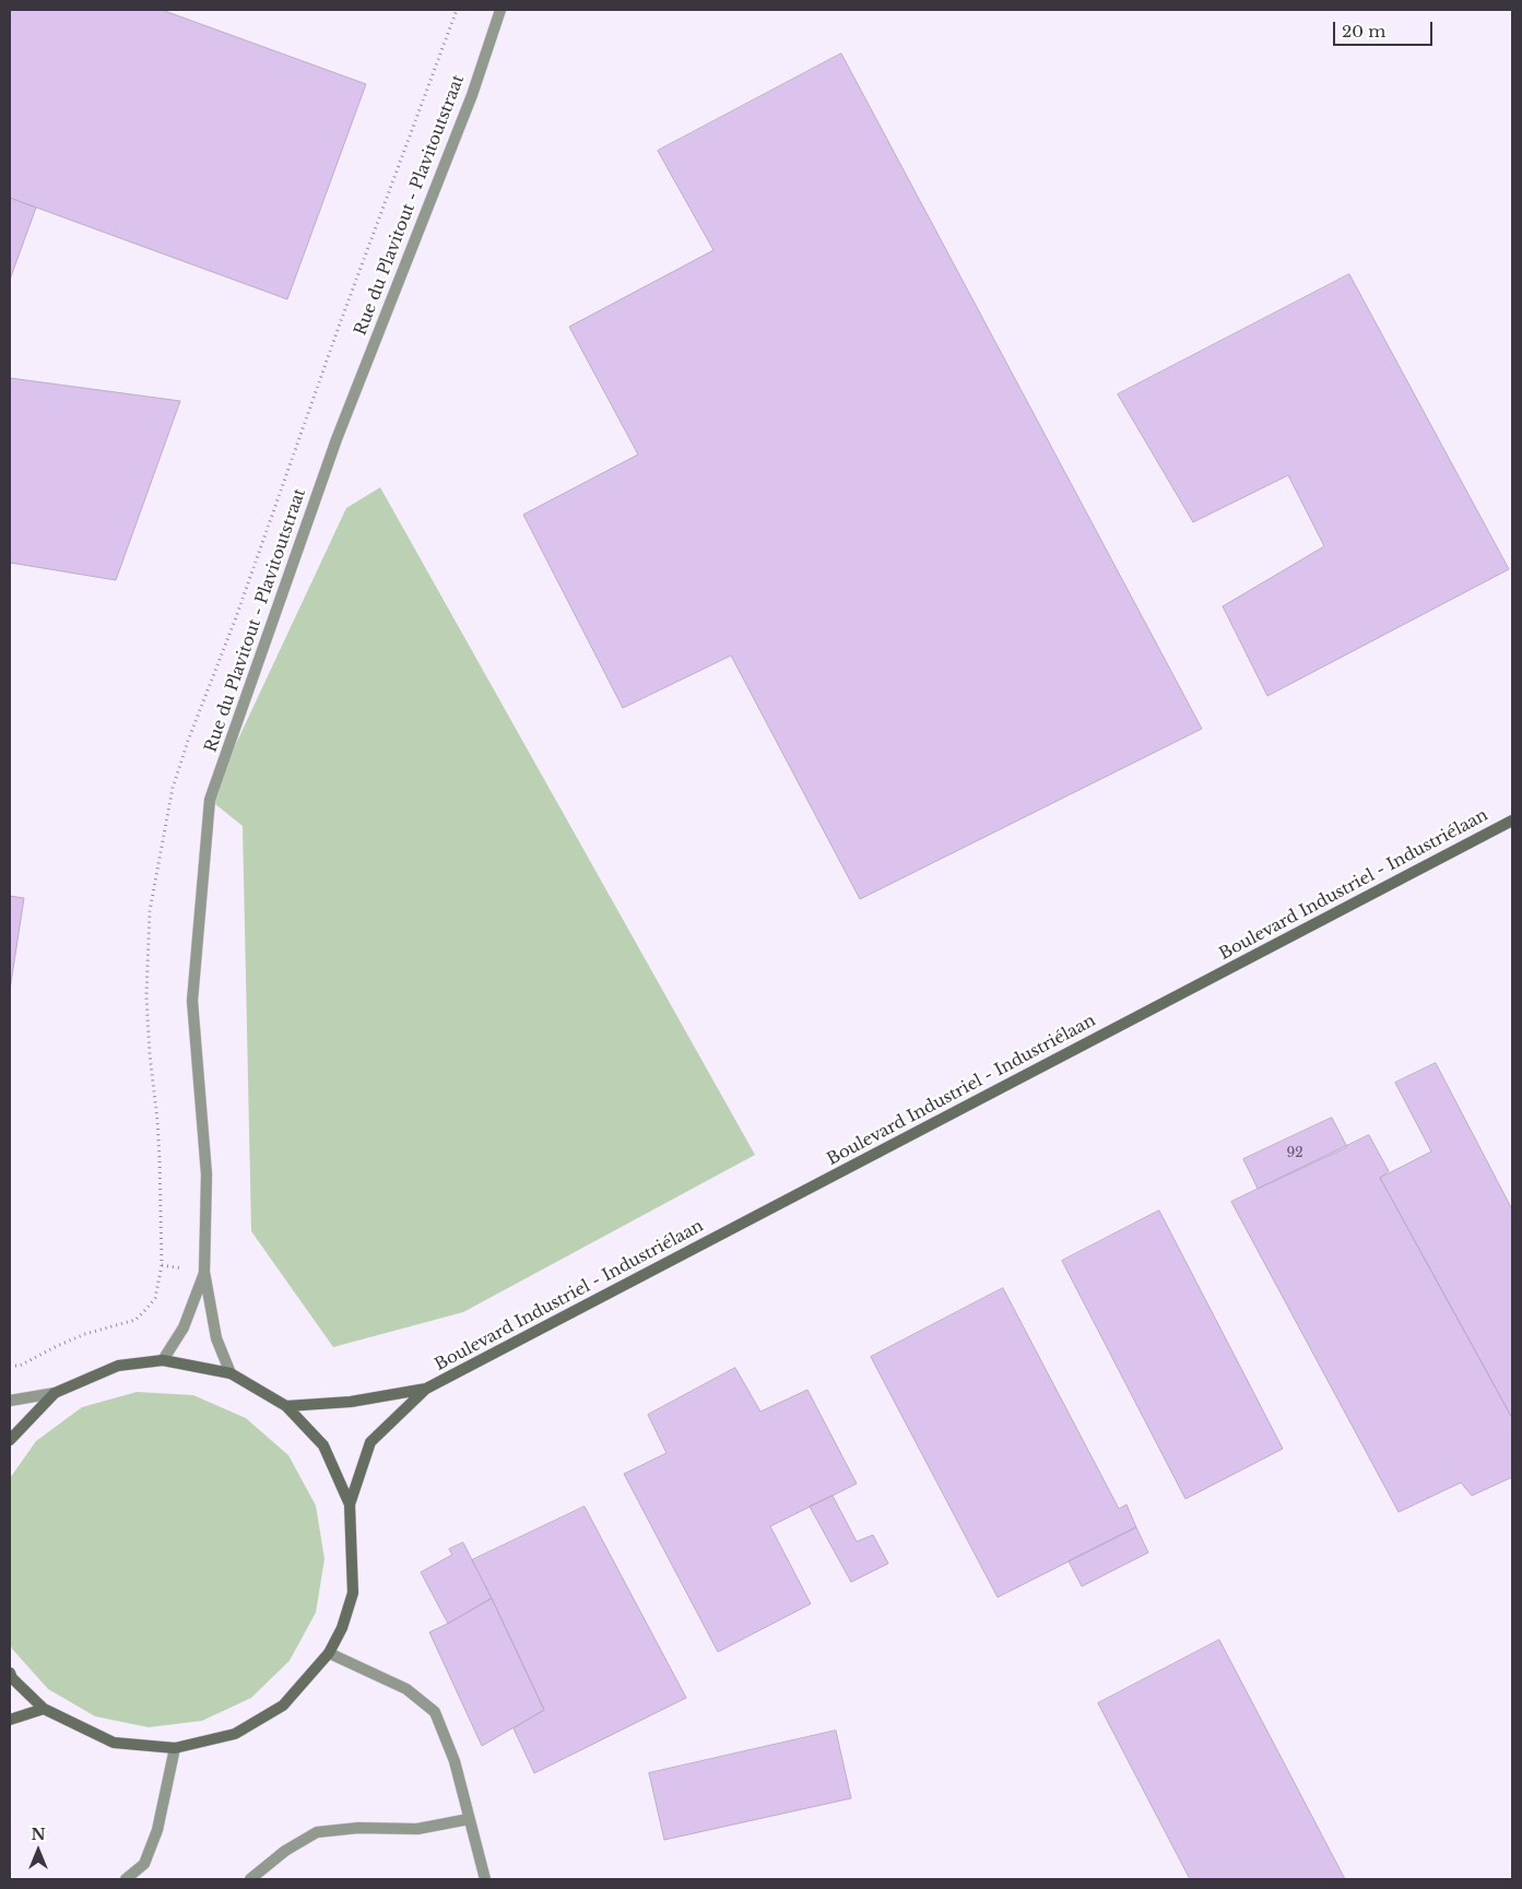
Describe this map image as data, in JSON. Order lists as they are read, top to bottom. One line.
{"streets":{"main road":["Boulevard Industriel - Industriélaan"],"street":["Rue du Plavitout - Plavitoutstraat"]},"crossings":[["Rue du Plavitout - Plavitoutstraat","Boulevard Industriel - Industriélaan"]],"house_numbers":["92"],"scale_bar":"20 m","north":"top"}
